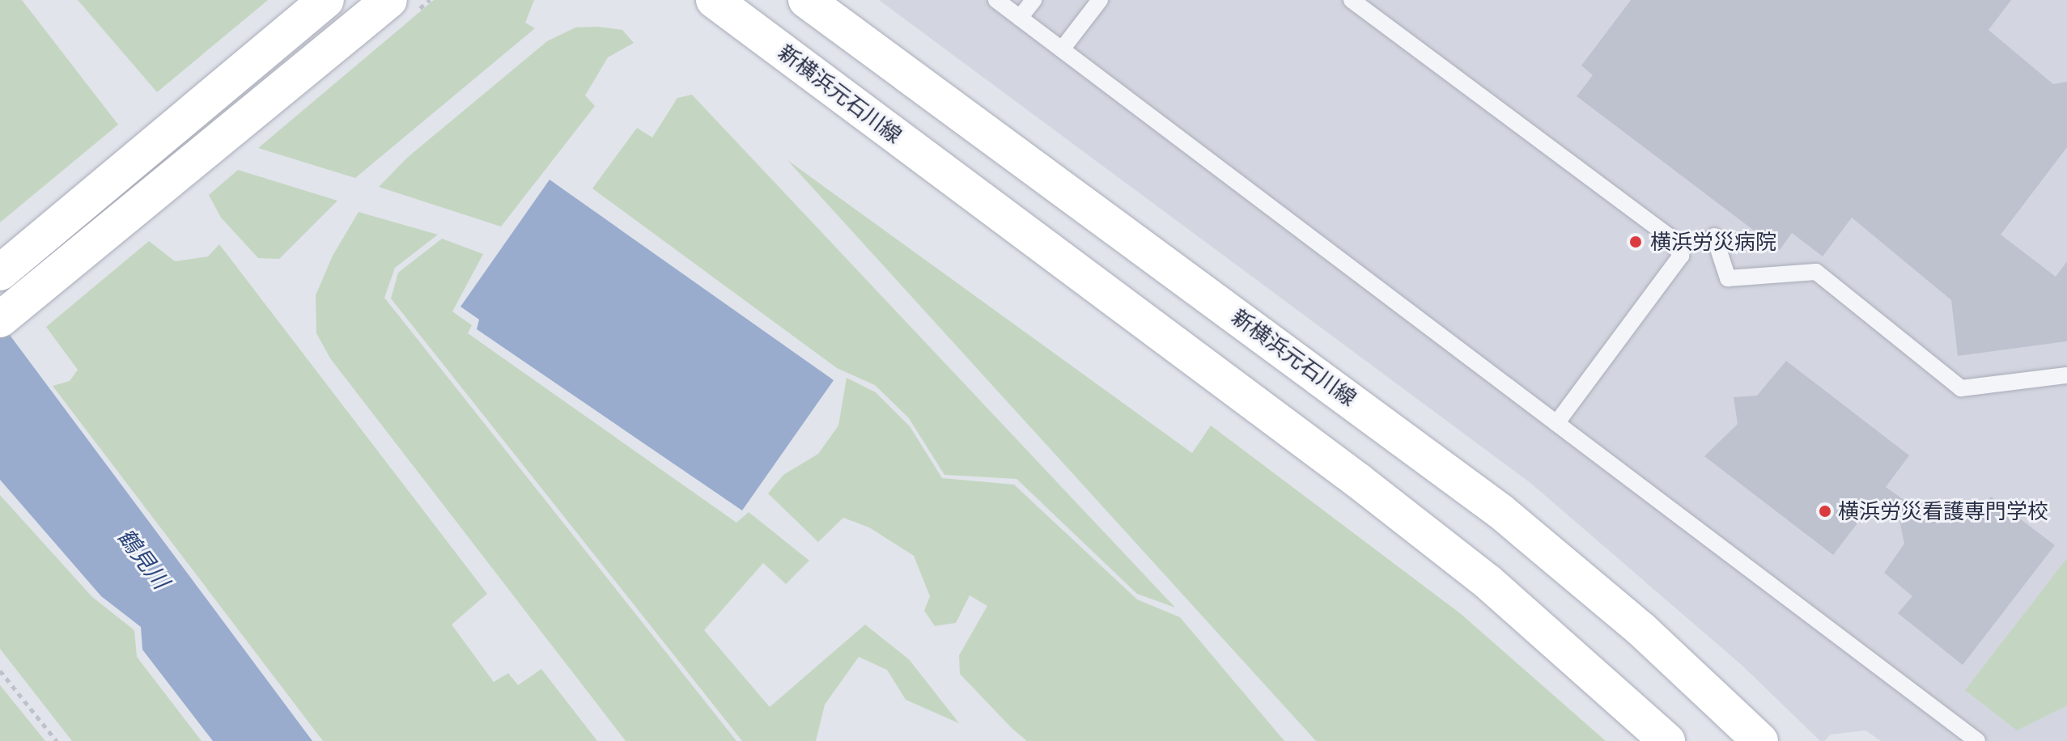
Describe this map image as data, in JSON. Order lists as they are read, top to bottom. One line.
{"streets":{"street":["新横浜元石川線"]},"water":["鶴見川"],"places":["横浜労災病院","横浜労災看護専門学校"]}
